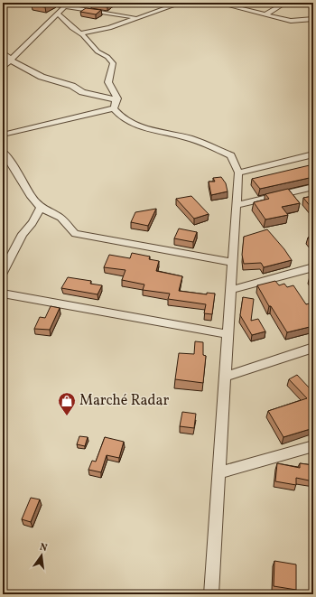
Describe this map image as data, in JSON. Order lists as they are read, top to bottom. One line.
{"places":{"shop":["Marché Radar"]},"north":"top"}
